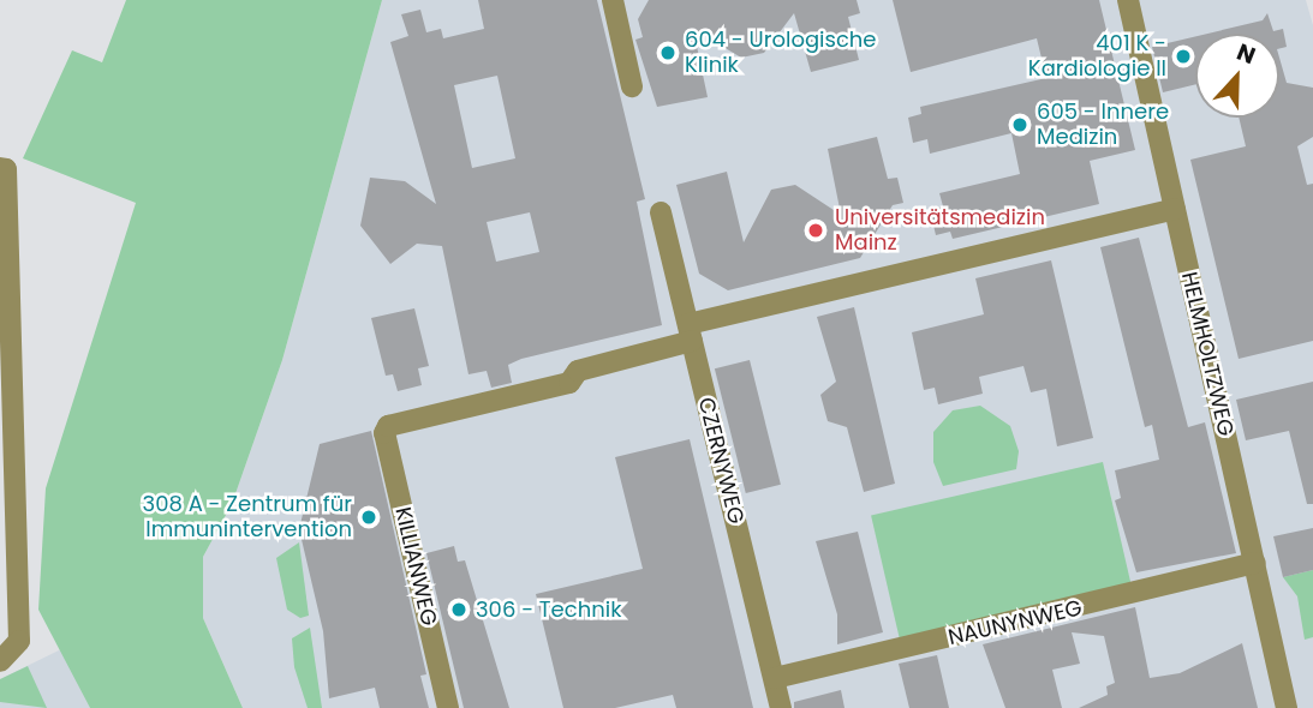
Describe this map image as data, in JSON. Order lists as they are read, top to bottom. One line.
{"streets":{"street":["HELMHOLTZWEG","CZERNYWEG","KILLIANWEG","NAUNYNWEG"]},"crossings":[["HELMHOLTZWEG","NAUNYNWEG"],["CZERNYWEG","KILLIANWEG"],["CZERNYWEG","NAUNYNWEG"]],"places":["604 - Urologische Klinik","401 K - Kardiologie II","605 - Innere Medizin","Universitätsmedizin Mainz","308 A - Zentrum für Immunintervention","306 - Technik"],"north":"top"}
